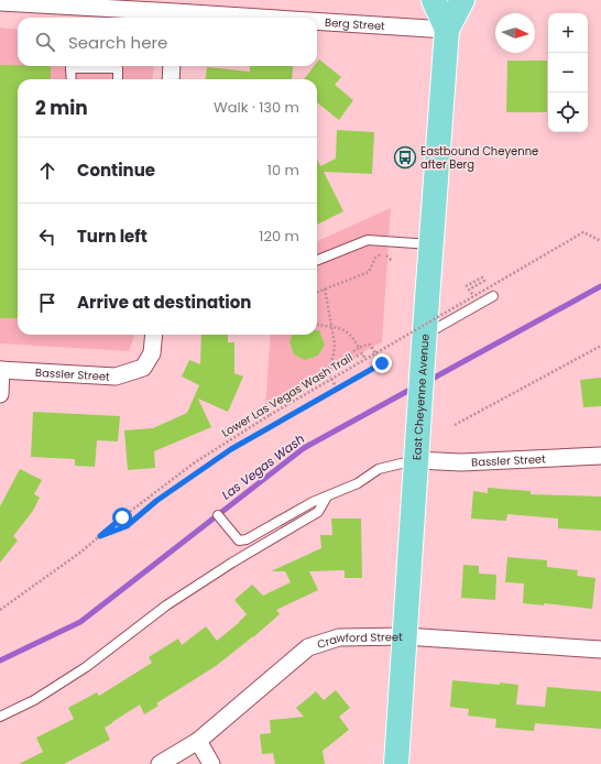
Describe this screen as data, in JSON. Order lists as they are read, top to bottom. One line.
{"streets":{"main road":["East Cheyenne Avenue"],"street":["Berg Street","Bassler Street","Crawford Street"],"path":["Lower Las Vegas Wash Trail"]},"crossings":[["Berg Street","East Cheyenne Avenue"],["Bassler Street","East Cheyenne Avenue"],["East Cheyenne Avenue","Crawford Street"]],"water":["Las Vegas Wash"],"places":{"bus stop":["Eastbound Cheyenne after Berg"]},"north":"right","page":{"map_buttons":["+","−"],"search":"Search here","heading":["2 min","Walk · 130 m"],"list":[["Continue","10 m"],["Turn left","120 m"],"Arrive at destination"]}}
